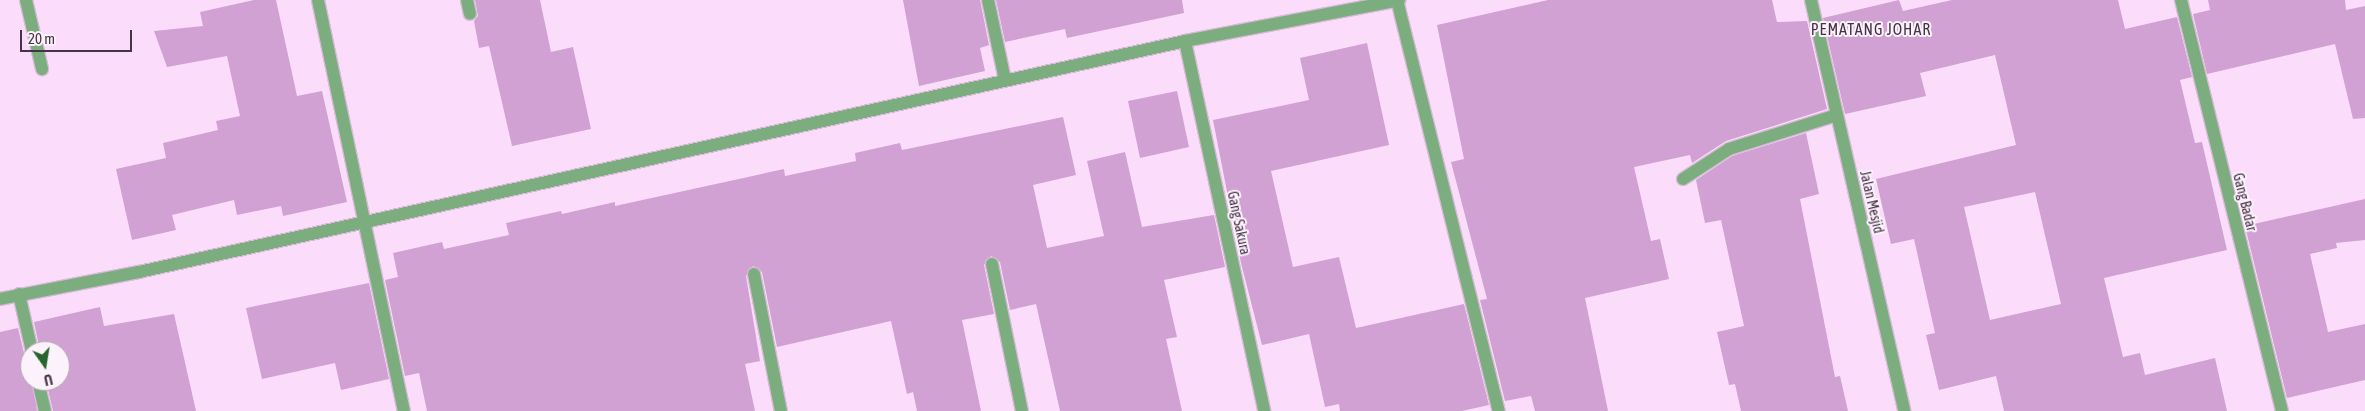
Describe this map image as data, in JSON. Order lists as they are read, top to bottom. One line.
{"streets":{"street":["Jalan Mesjid","Gang Badar","Gang Sakura"]},"districts":["PEMATANG JOHAR"],"scale_bar":"20 m","north":"bottom"}
